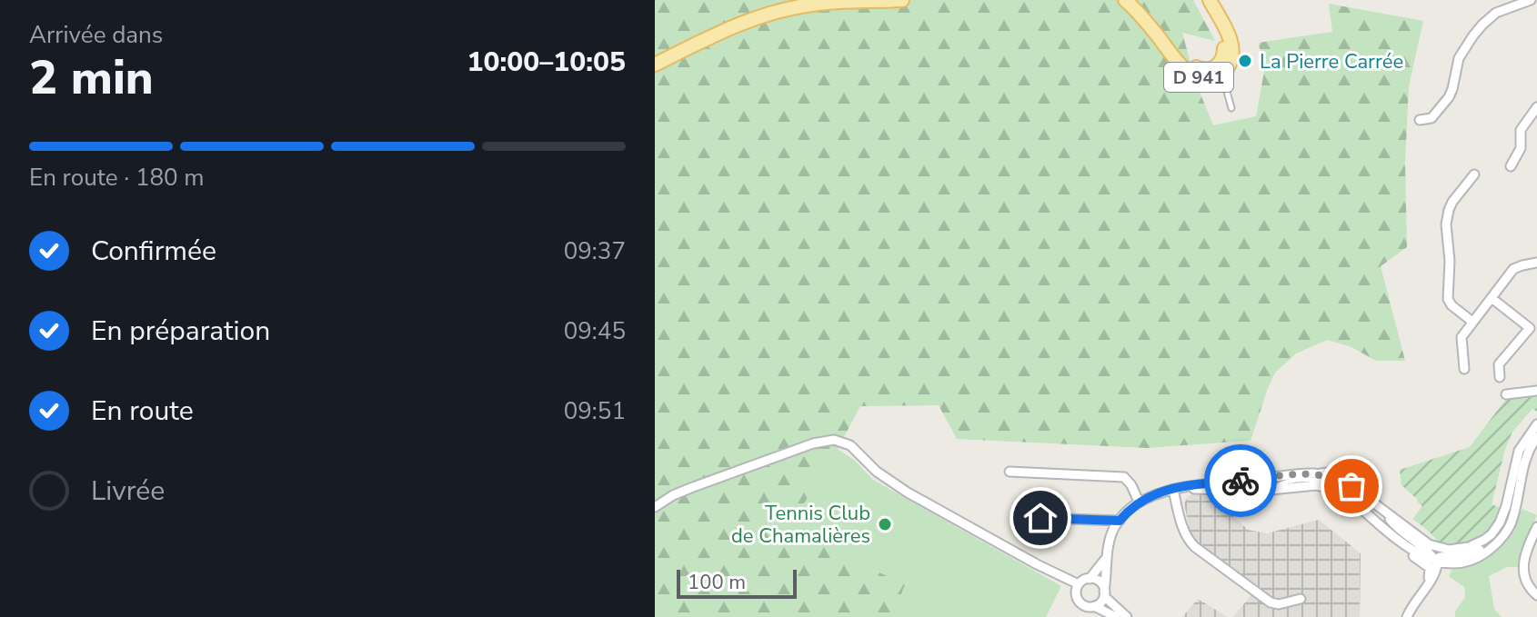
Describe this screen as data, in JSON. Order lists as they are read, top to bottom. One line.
{"streets":{"main road":["D 941"]},"places":["La Pierre Carrée","Tennis Club de Chamalières"],"scale_bar":"100 m","page":{"heading":["2 min","Arrivée dans","10:00–10:05"],"bar":"En route · 180 m","list":[["Confirmée","09:37"],["En préparation","09:45"],["En route","09:51"],"Livrée"],"scale":"100 m"}}
